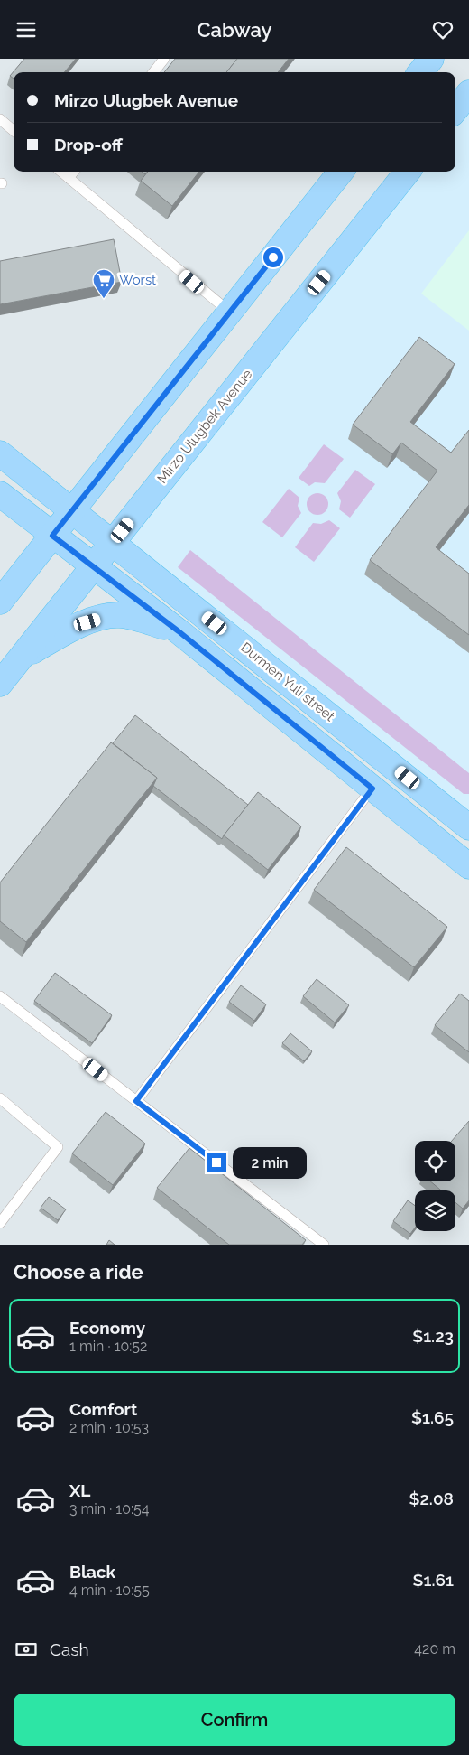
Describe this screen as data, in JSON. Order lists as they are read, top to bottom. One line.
{"streets":{"main road":["Mirzo Ulugbek Avenue","Durmen Yuli street"]},"crossings":[["Mirzo Ulugbek Avenue","Durmen Yuli street"]],"places":{"supermarket":["Worst"]},"page":{"header":"Cabway","banner":["Mirzo Ulugbek Avenue","Drop-off"],"bubble":"2 min","heading":"Choose a ride","list":[{"name":"Economy","note":"1 min · 10:52","value":"$1.23"},{"name":"Comfort","note":"2 min · 10:53","value":"$1.65"},{"name":"XL","note":"3 min · 10:54","value":"$2.08"},{"name":"Black","note":"4 min · 10:55","value":"$1.61"}],"pay":["Cash","420 m"],"buttons":"Confirm"}}
